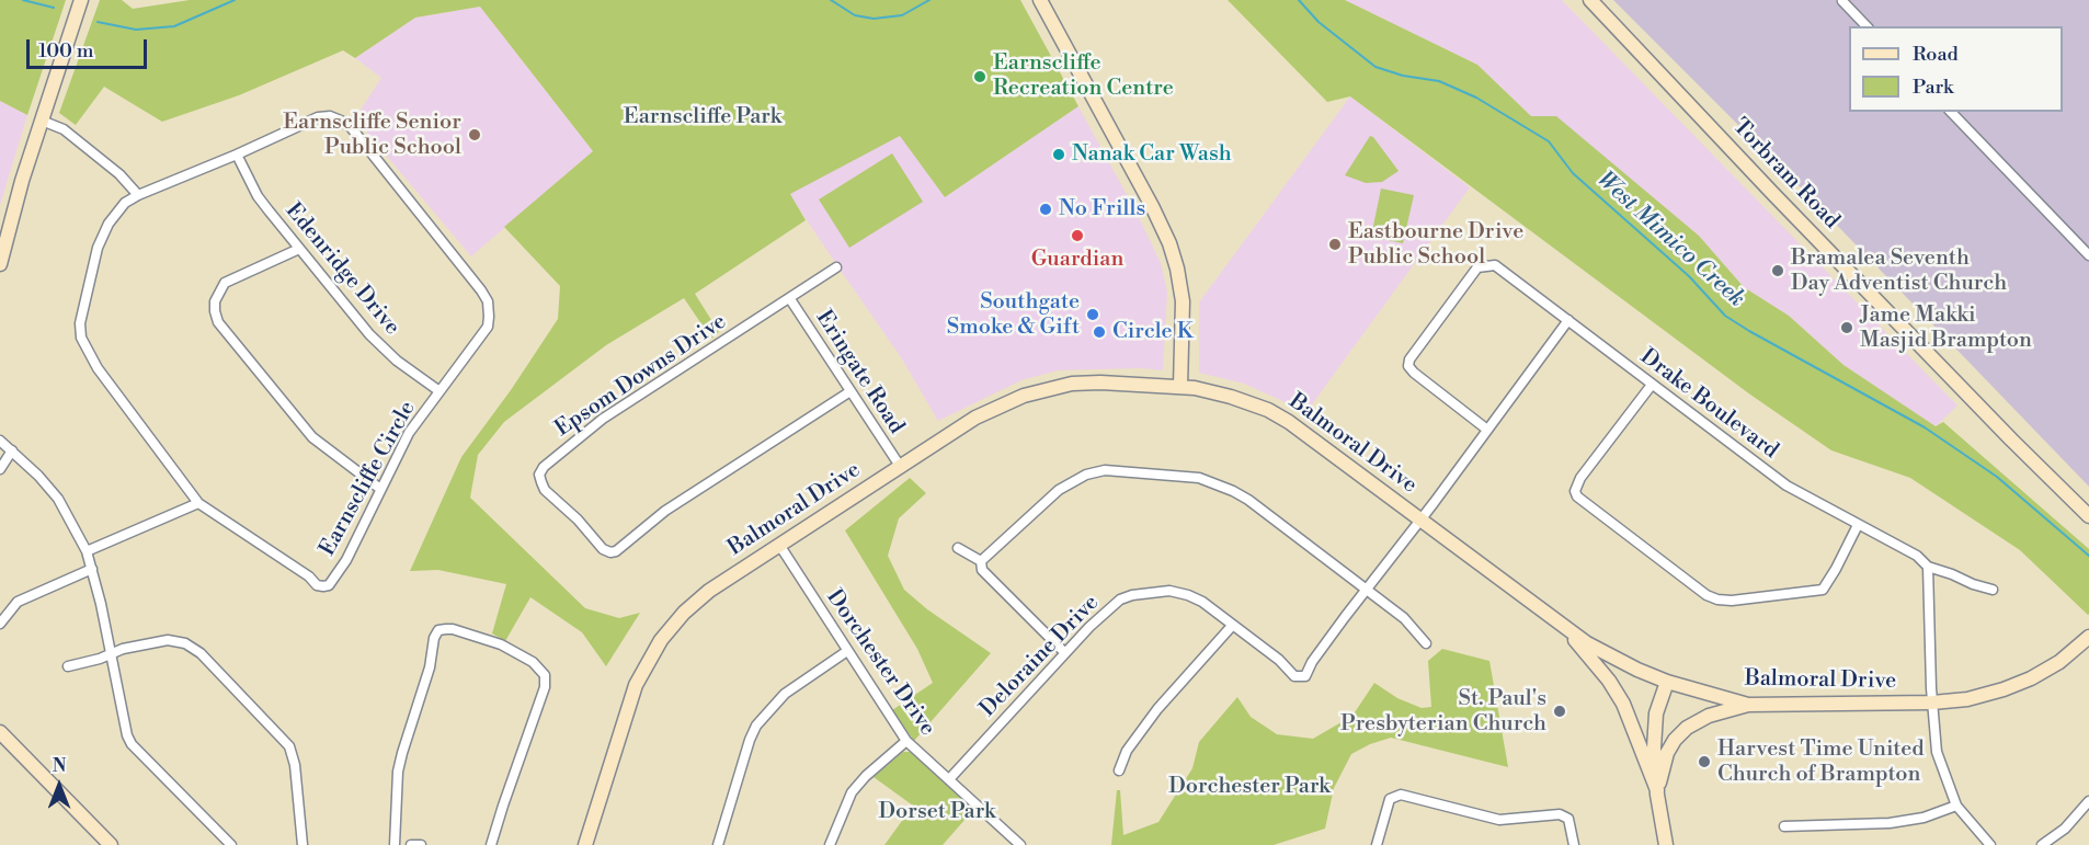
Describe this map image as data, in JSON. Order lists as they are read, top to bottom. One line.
{"streets":{"street":["Torbram Road","Edenridge Drive","Eringate Road","Epsom Downs Drive","Drake Boulevard","Balmoral Drive","Earnscliffe Circle","Deloraine Drive","Dorchester Drive"]},"crossings":[["Edenridge Drive","Earnscliffe Circle"],["Eringate Road","Epsom Downs Drive"],["Eringate Road","Balmoral Drive"],["Balmoral Drive","Deloraine Drive"],["Balmoral Drive","Dorchester Drive"],["Deloraine Drive","Dorchester Drive"]],"water":["West Mimico Creek"],"parks":["Earnscliffe Park","Dorchester Park","Dorset Park"],"places":["Earnscliffe Recreation Centre","Earnscliffe Senior Public School","Nanak Car Wash","No Frills","Guardian","Eastbourne Drive Public School","Bramalea Seventh Day Adventist Church","Southgate Smoke & Gift","Jame Makki Masjid Brampton","Circle K","St. Paul's Presbyterian Church","Harvest Time United Church of Brampton"],"legend":["Road","Park"],"scale_bar":"100 m","north":"top"}
